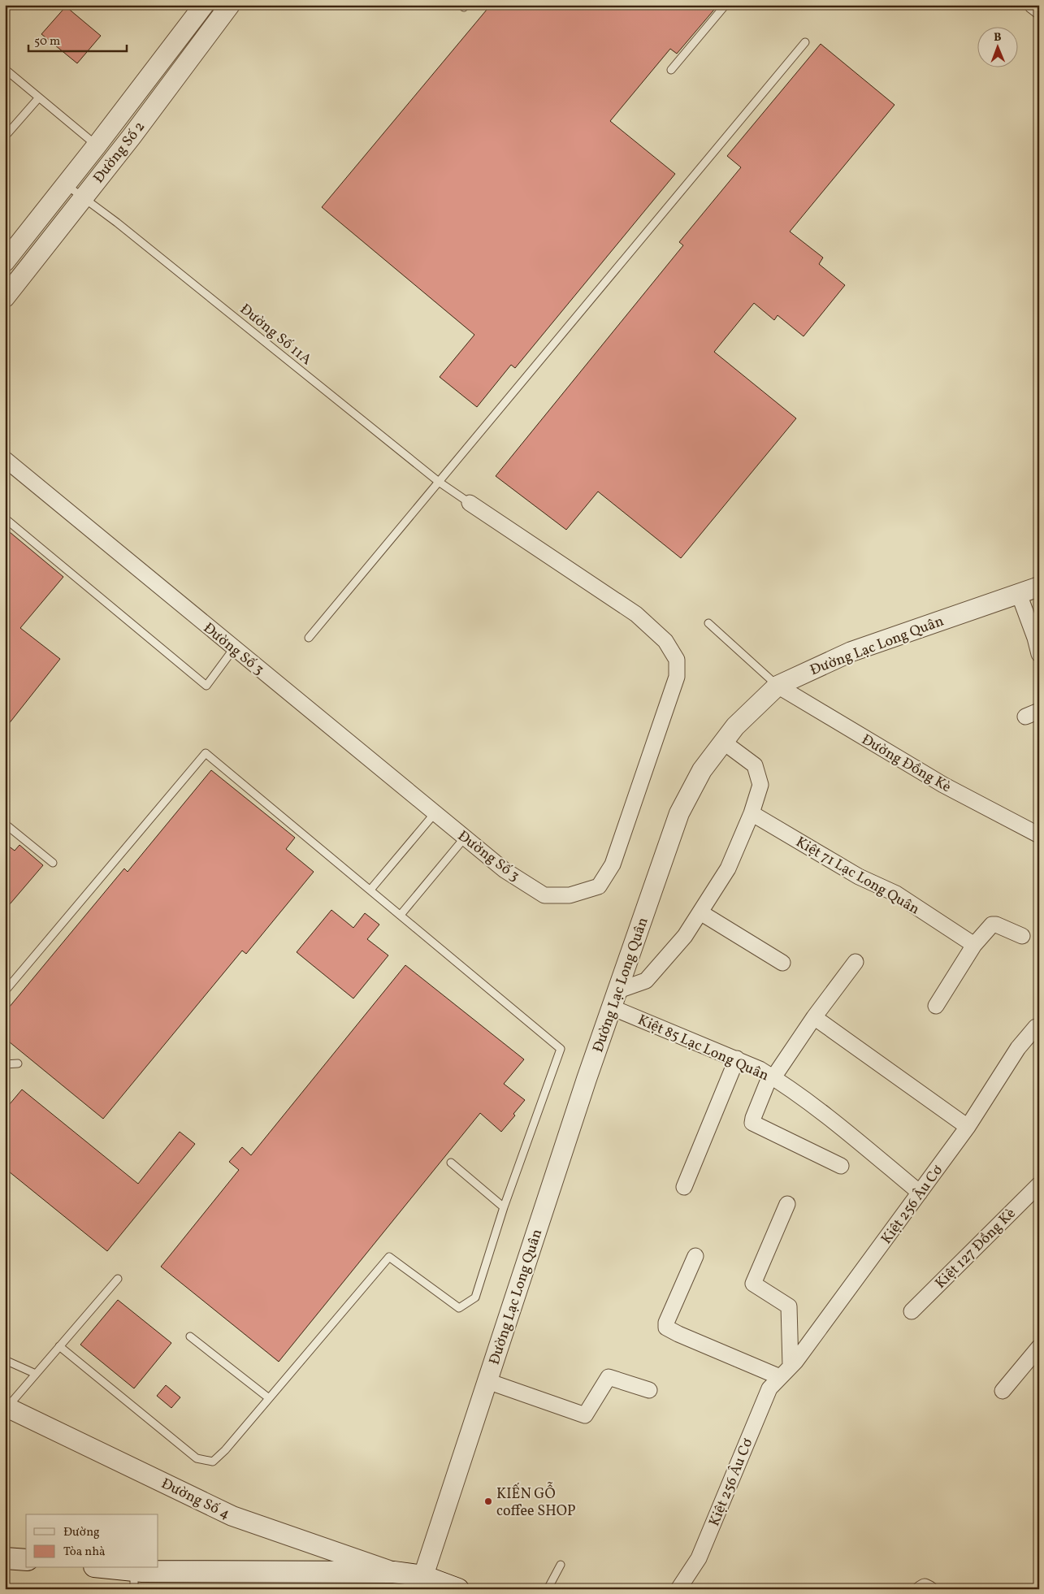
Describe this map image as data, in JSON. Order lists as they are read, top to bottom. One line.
{"streets":{"street":["Đường Số 2","Đường Lạc Long Quân","Đường Số 3","Đường Đồng Kè","Kiệt 71 Lạc Long Quân","Kiệt 85 Lạc Long Quân","Kiệt 256 Âu Cơ","Kiệt 127 Đồng Kè","Đường Số 4"],"lane":["Đường Số 11A"]},"crossings":[["Đường Số 2","Đường Số 11A"],["Đường Số 11A","Đường Số 3"],["Đường Lạc Long Quân","Đường Đồng Kè"],["Đường Lạc Long Quân","Kiệt 85 Lạc Long Quân"],["Kiệt 85 Lạc Long Quân","Kiệt 256 Âu Cơ"]],"places":["KIẾN GỖ coffee SHOP"],"legend":["Đường","Tòa nhà"],"scale_bar":"50 m","north":"top"}
